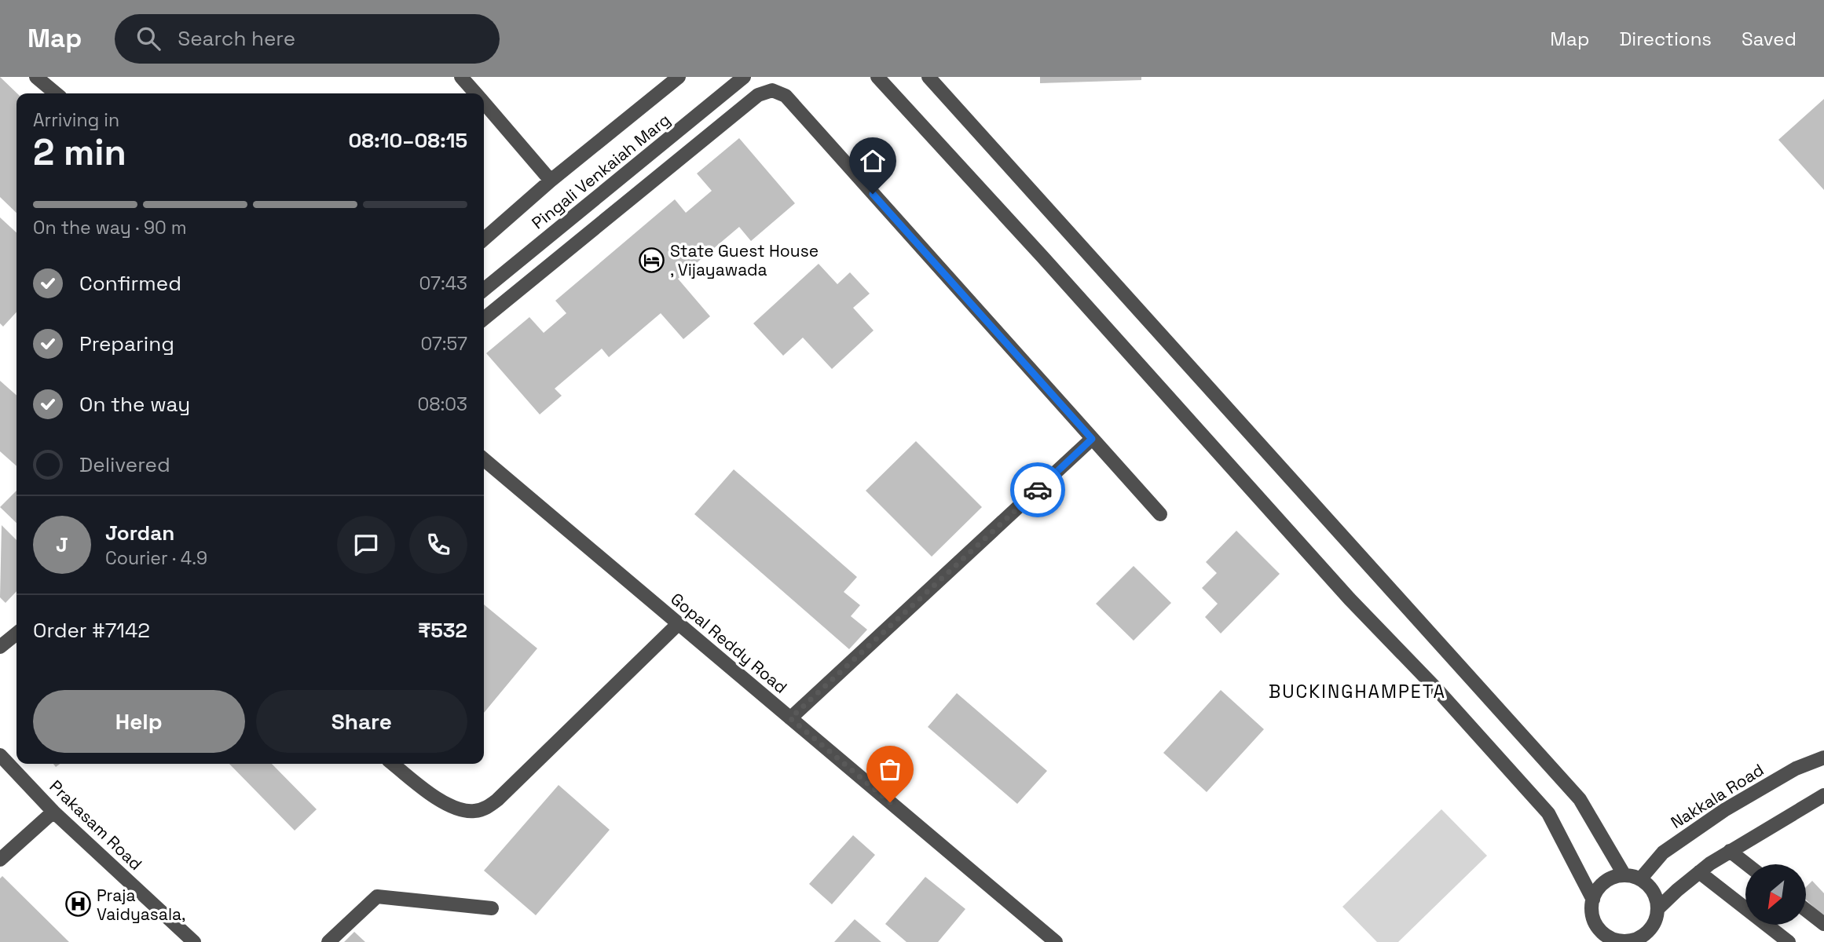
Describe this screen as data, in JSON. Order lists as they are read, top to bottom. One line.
{"streets":{"street":["Pingali Venkaiah Marg","Gopal Reddy Road","Nakkala Road","Prakasam Road"]},"districts":["BUCKINGHAMPETA"],"places":{"hotel":["State Guest House , Vijayawada"],"hospital":["Praja Vaidyasala,"]},"north":"bottom left","page":{"header":"Map","search":"Search here","nav":["Map","Directions","Saved"],"heading":["2 min","Arriving in","08:10–08:15"],"panel":["Jordan","Courier · 4.9","Order #7142","₹532"],"bar":"On the way · 90 m","list":[["Confirmed","07:43"],["Preparing","07:57"],["On the way","08:03"],"Delivered"],"round":"J","buttons":["Help","Share"]}}
